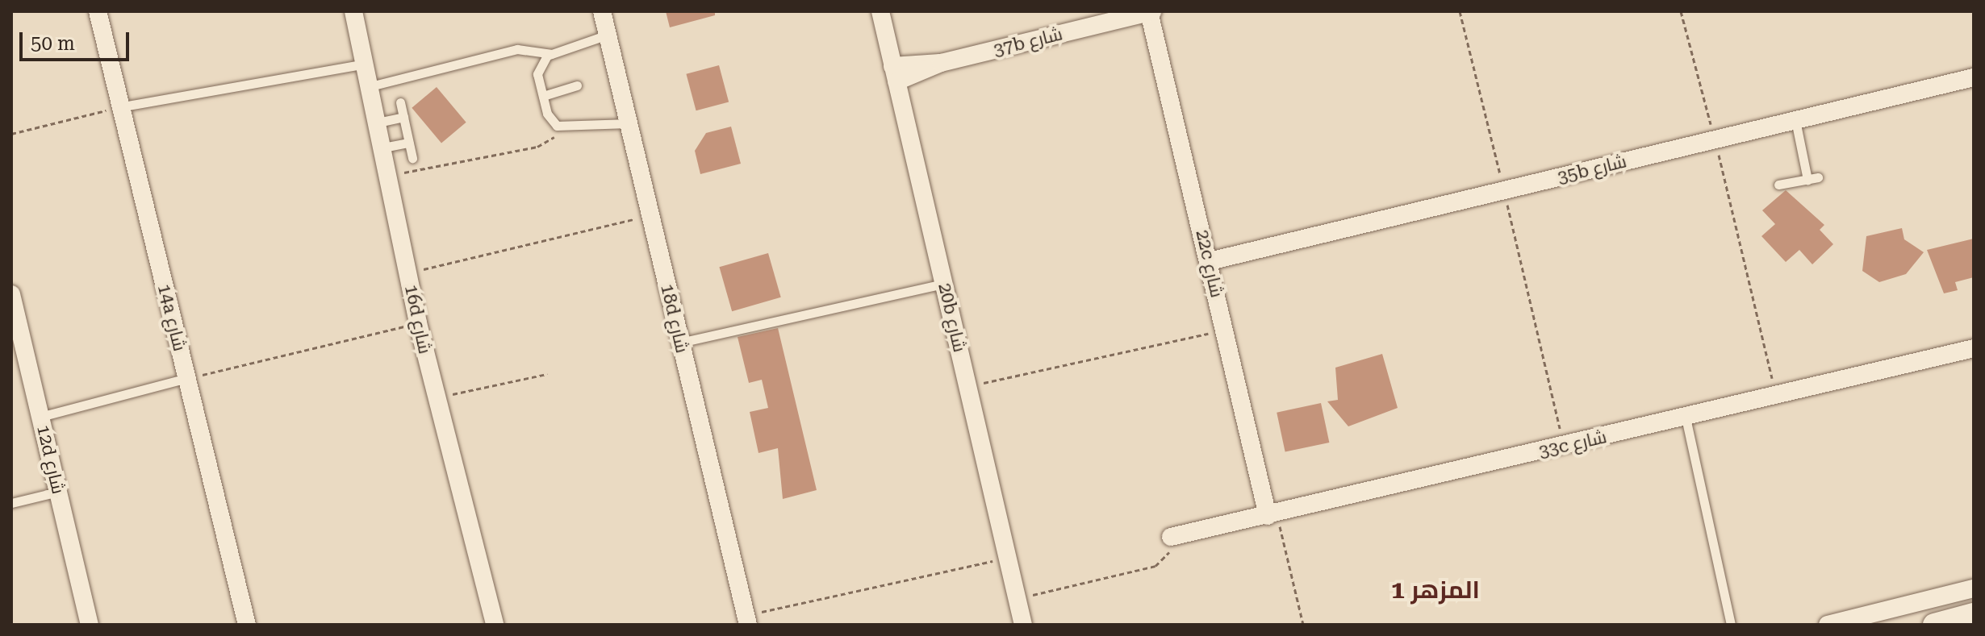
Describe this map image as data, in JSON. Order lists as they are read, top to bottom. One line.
{"streets":{"street":["37b شارع","35b شارع","22c شارع","14a شارع","20b شارع","18d شارع","16d شارع","33c شارع","12d شارع"]},"crossings":[["37b شارع","22c شارع"],["37b شارع","20b شارع"],["35b شارع","22c شارع"],["22c شارع","33c شارع"]],"districts":["المزهر 1"],"scale_bar":"50 m"}
